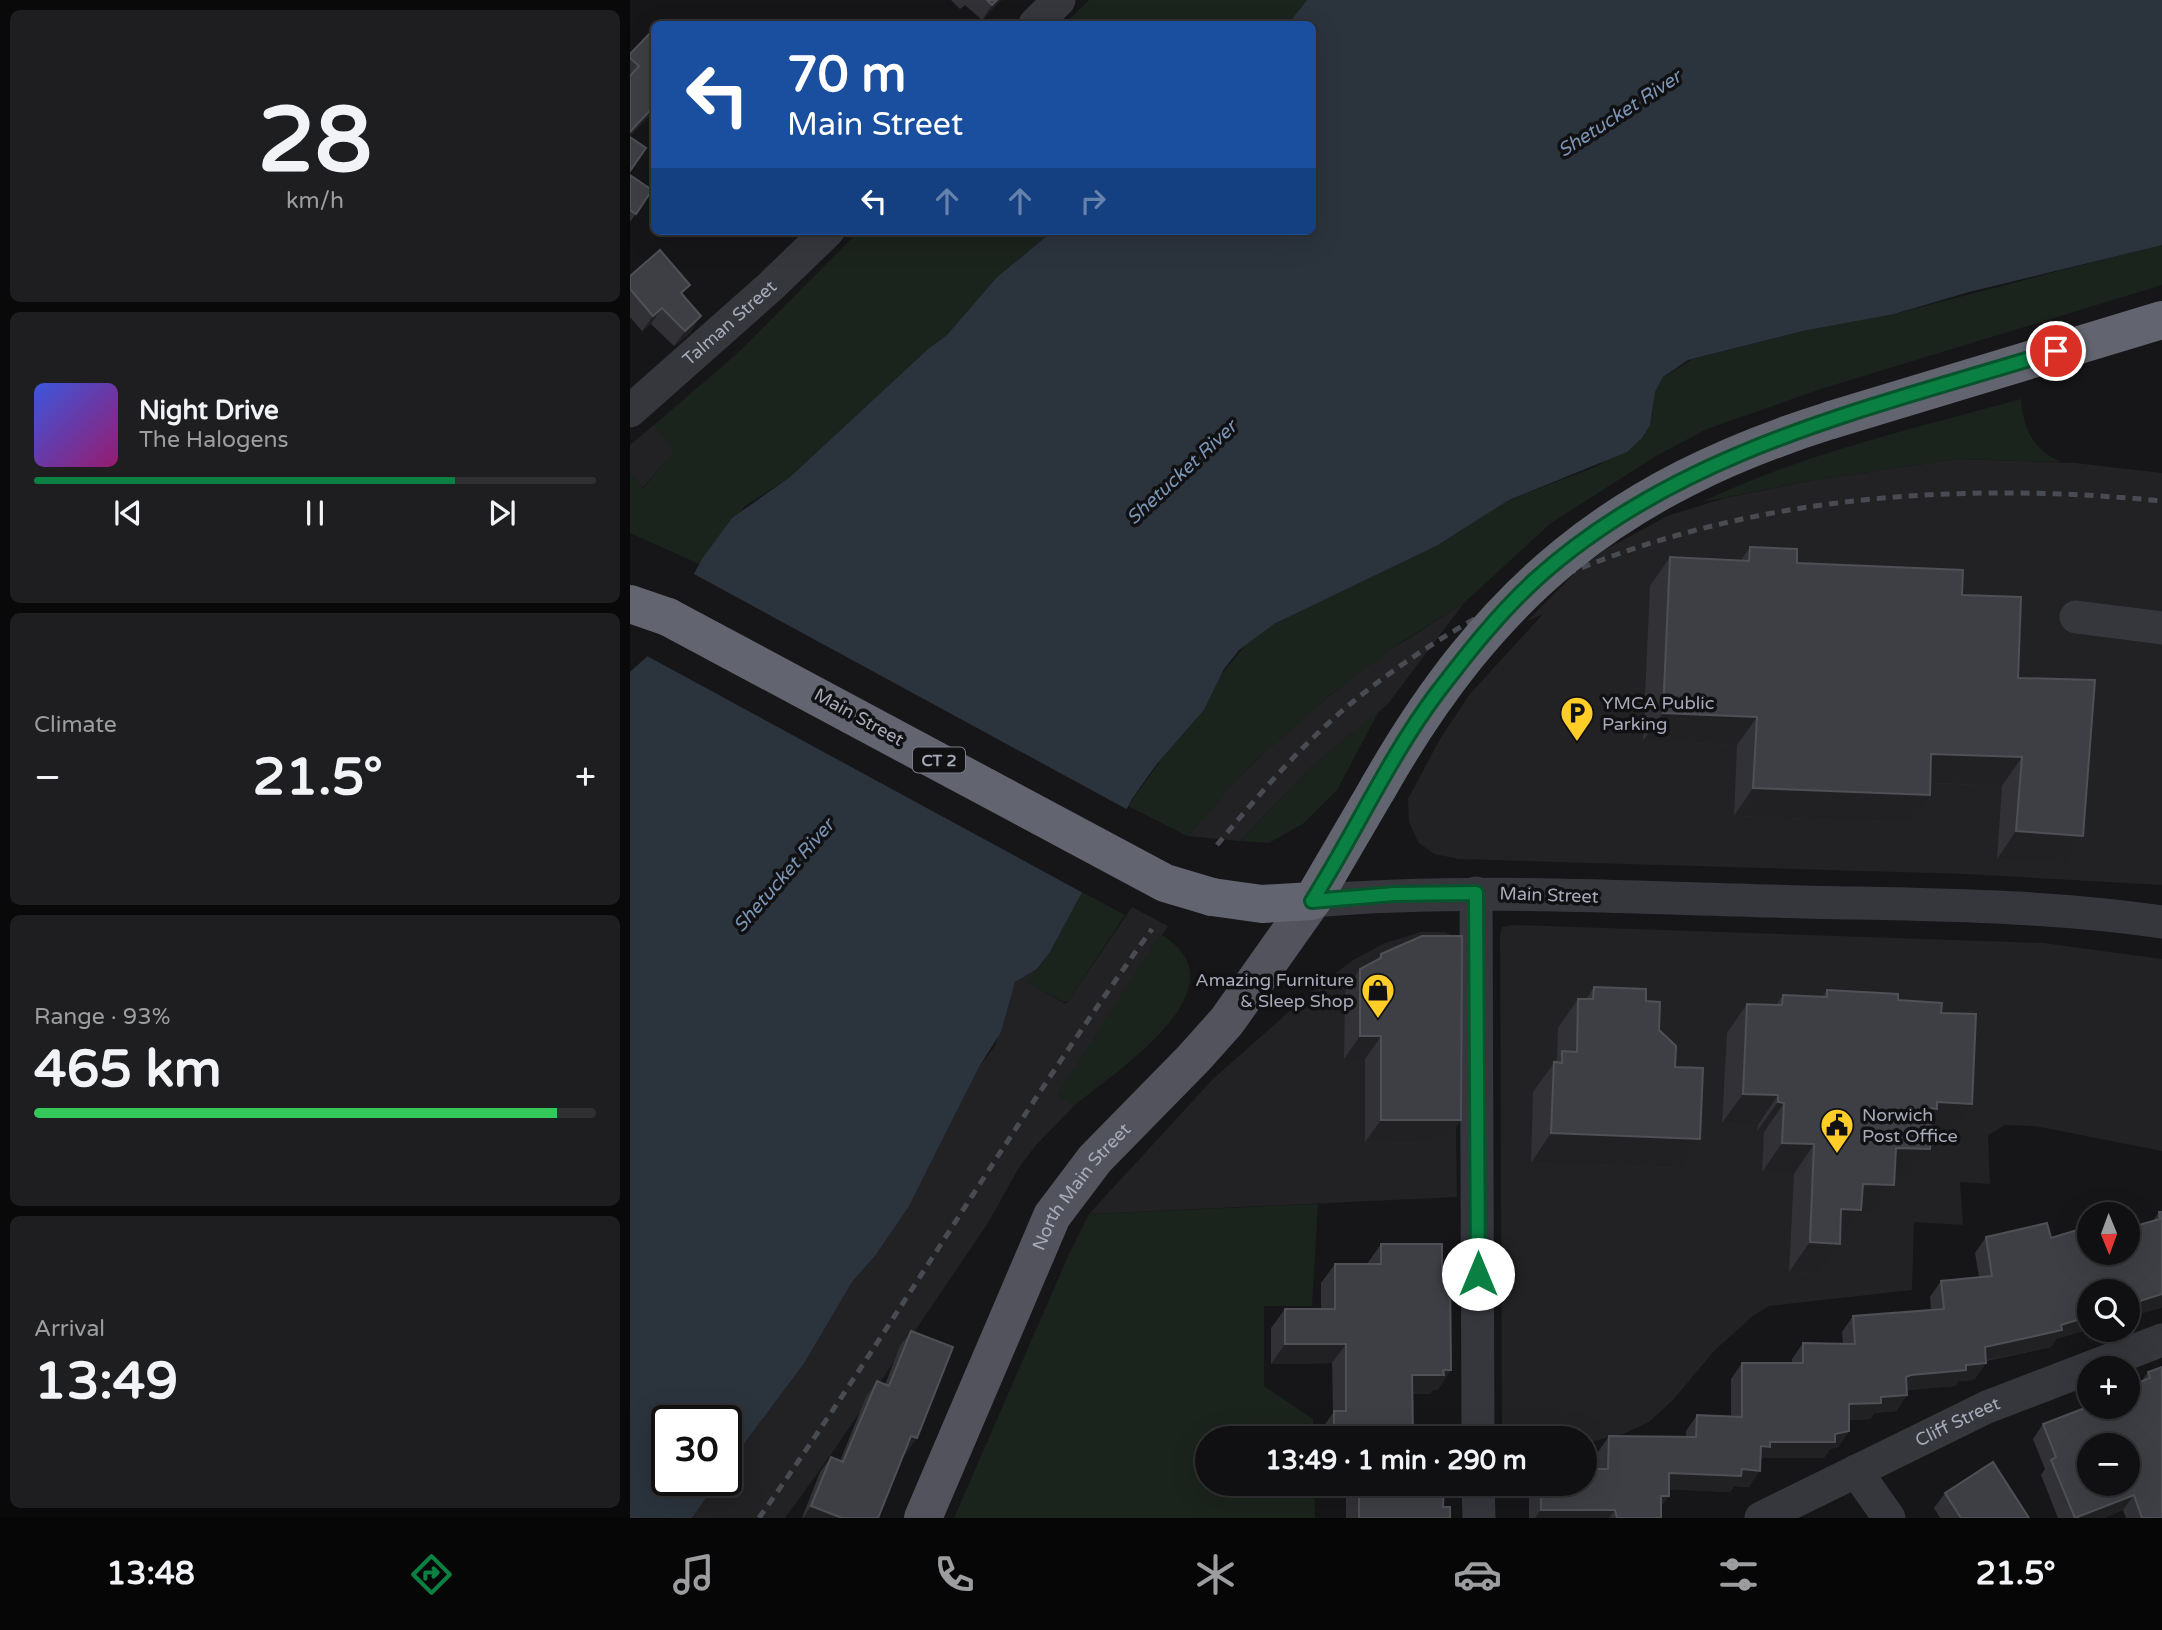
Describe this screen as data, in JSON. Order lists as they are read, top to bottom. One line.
{"streets":{"highway":["Main Street","CT 2"],"main road":["North Main Street"],"street":["Talman Street","Cliff Street"]},"crossings":[["Main Street","North Main Street"]],"water":["Shetucket River"],"places":{"parking":["YMCA Public Parking"],"shop":["Amazing Furniture & Sleep Shop"],"public building":["Norwich Post Office"]},"north":"bottom","page":{"tile":[["28","km/h"],"Climate",["Range · 93%","465 km"],["Arrival","13:49"]],"turn":["70 m","Main Street"],"song":["Night Drive","The Halogens"],"heat":["−","21.5°","+"],"map_buttons":["+","−"],"limit":"30","trip":"13:49 · 1 min · 290 m","tabs":["13:48","21.5°"]}}
